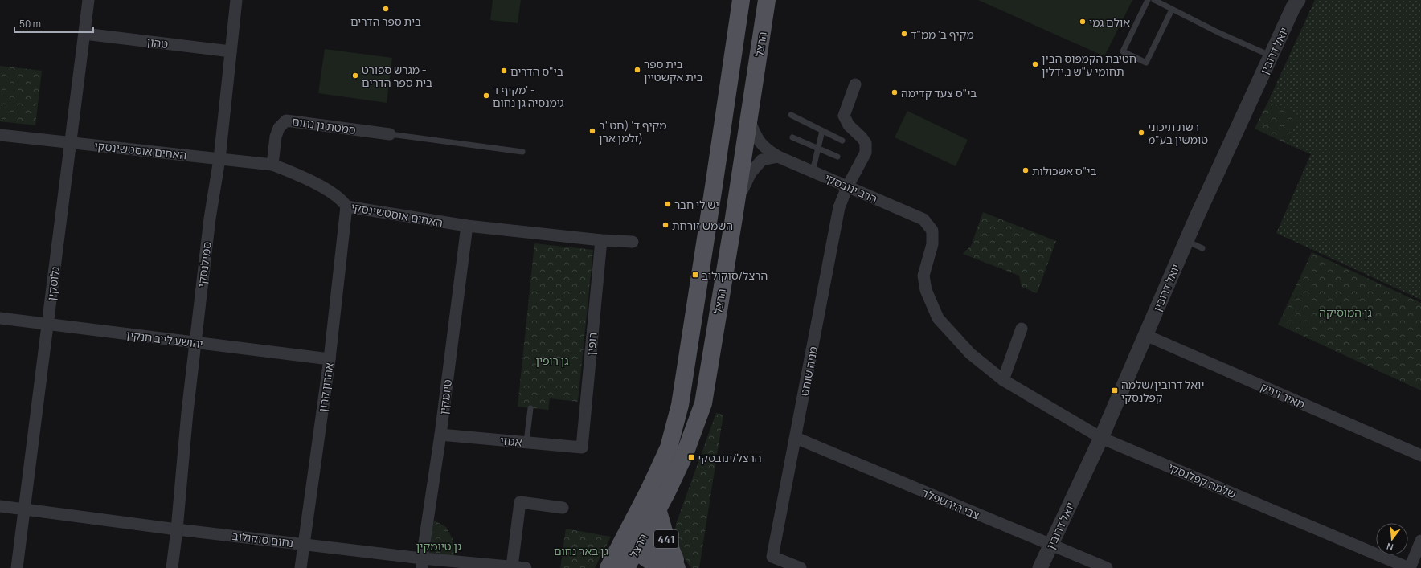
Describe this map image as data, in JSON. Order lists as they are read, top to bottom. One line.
{"streets":{"main road":["הרצל","441"],"street":["טהון","יואל דרובין","סמטת גן נחום","האחים אוסטשינסקי","הרב ינובסקי","סמילנסקי","גלוסקין","יהושע לייב חנקין","רופין","מניה שוחט","אהרון קרון","מאיר ויניק","טיומקין","אגוזי","שלמה קפלנסקי","צבי הירשפלד","נחום סוקולוב"]},"crossings":[["טהון","סמילנסקי"],["טהון","גלוסקין"],["הרצל","הרב ינובסקי"],["הרצל","441"],["יואל דרובין","מאיר ויניק"],["יואל דרובין","שלמה קפלנסקי"],["יואל דרובין","צבי הירשפלד"],["סמטת גן נחום","האחים אוסטשינסקי"],["האחים אוסטשינסקי","סמילנסקי"],["האחים אוסטשינסקי","גלוסקין"],["האחים אוסטשינסקי","רופין"],["האחים אוסטשינסקי","אהרון קרון"],["האחים אוסטשינסקי","טיומקין"],["הרב ינובסקי","מניה שוחט"],["הרב ינובסקי","שלמה קפלנסקי"],["סמילנסקי","יהושע לייב חנקין"],["סמילנסקי","נחום סוקולוב"],["גלוסקין","יהושע לייב חנקין"],["גלוסקין","נחום סוקולוב"],["יהושע לייב חנקין","אהרון קרון"],["רופין","אגוזי"],["מניה שוחט","צבי הירשפלד"],["אהרון קרון","נחום סוקולוב"],["טיומקין","אגוזי"],["טיומקין","נחום סוקולוב"]],"parks":["גן המוסיקה","גן רופין","גן טיומקין","גן באר נחום"],"places":{"other":["בית ספר הדרים","אולם גמי","מקיף ב' ממ\"ד","חטיבת הקמפוס הבין תחומי ע\"ש נ.ידלין","בית ספר בית אקשטיין","בי\"ס הדרים","מגרש ספורט - בית ספר הדרים","בי\"ס צעד קדימה","מקיף ד' - גימנסיה גן נחום","מקיף ד' (חט\"ב זלמן ארן)","רשת תיכוני טומשין בע\"מ","בי\"ס אשכולות","יש לי חבר","השמש זורחת"],"transit":["הרצל/סוקולוב","יואל דרובין/שלמה קפלנסקי","הרצל/ינובסקי"]},"scale_bar":"50 m","north":"bottom"}
